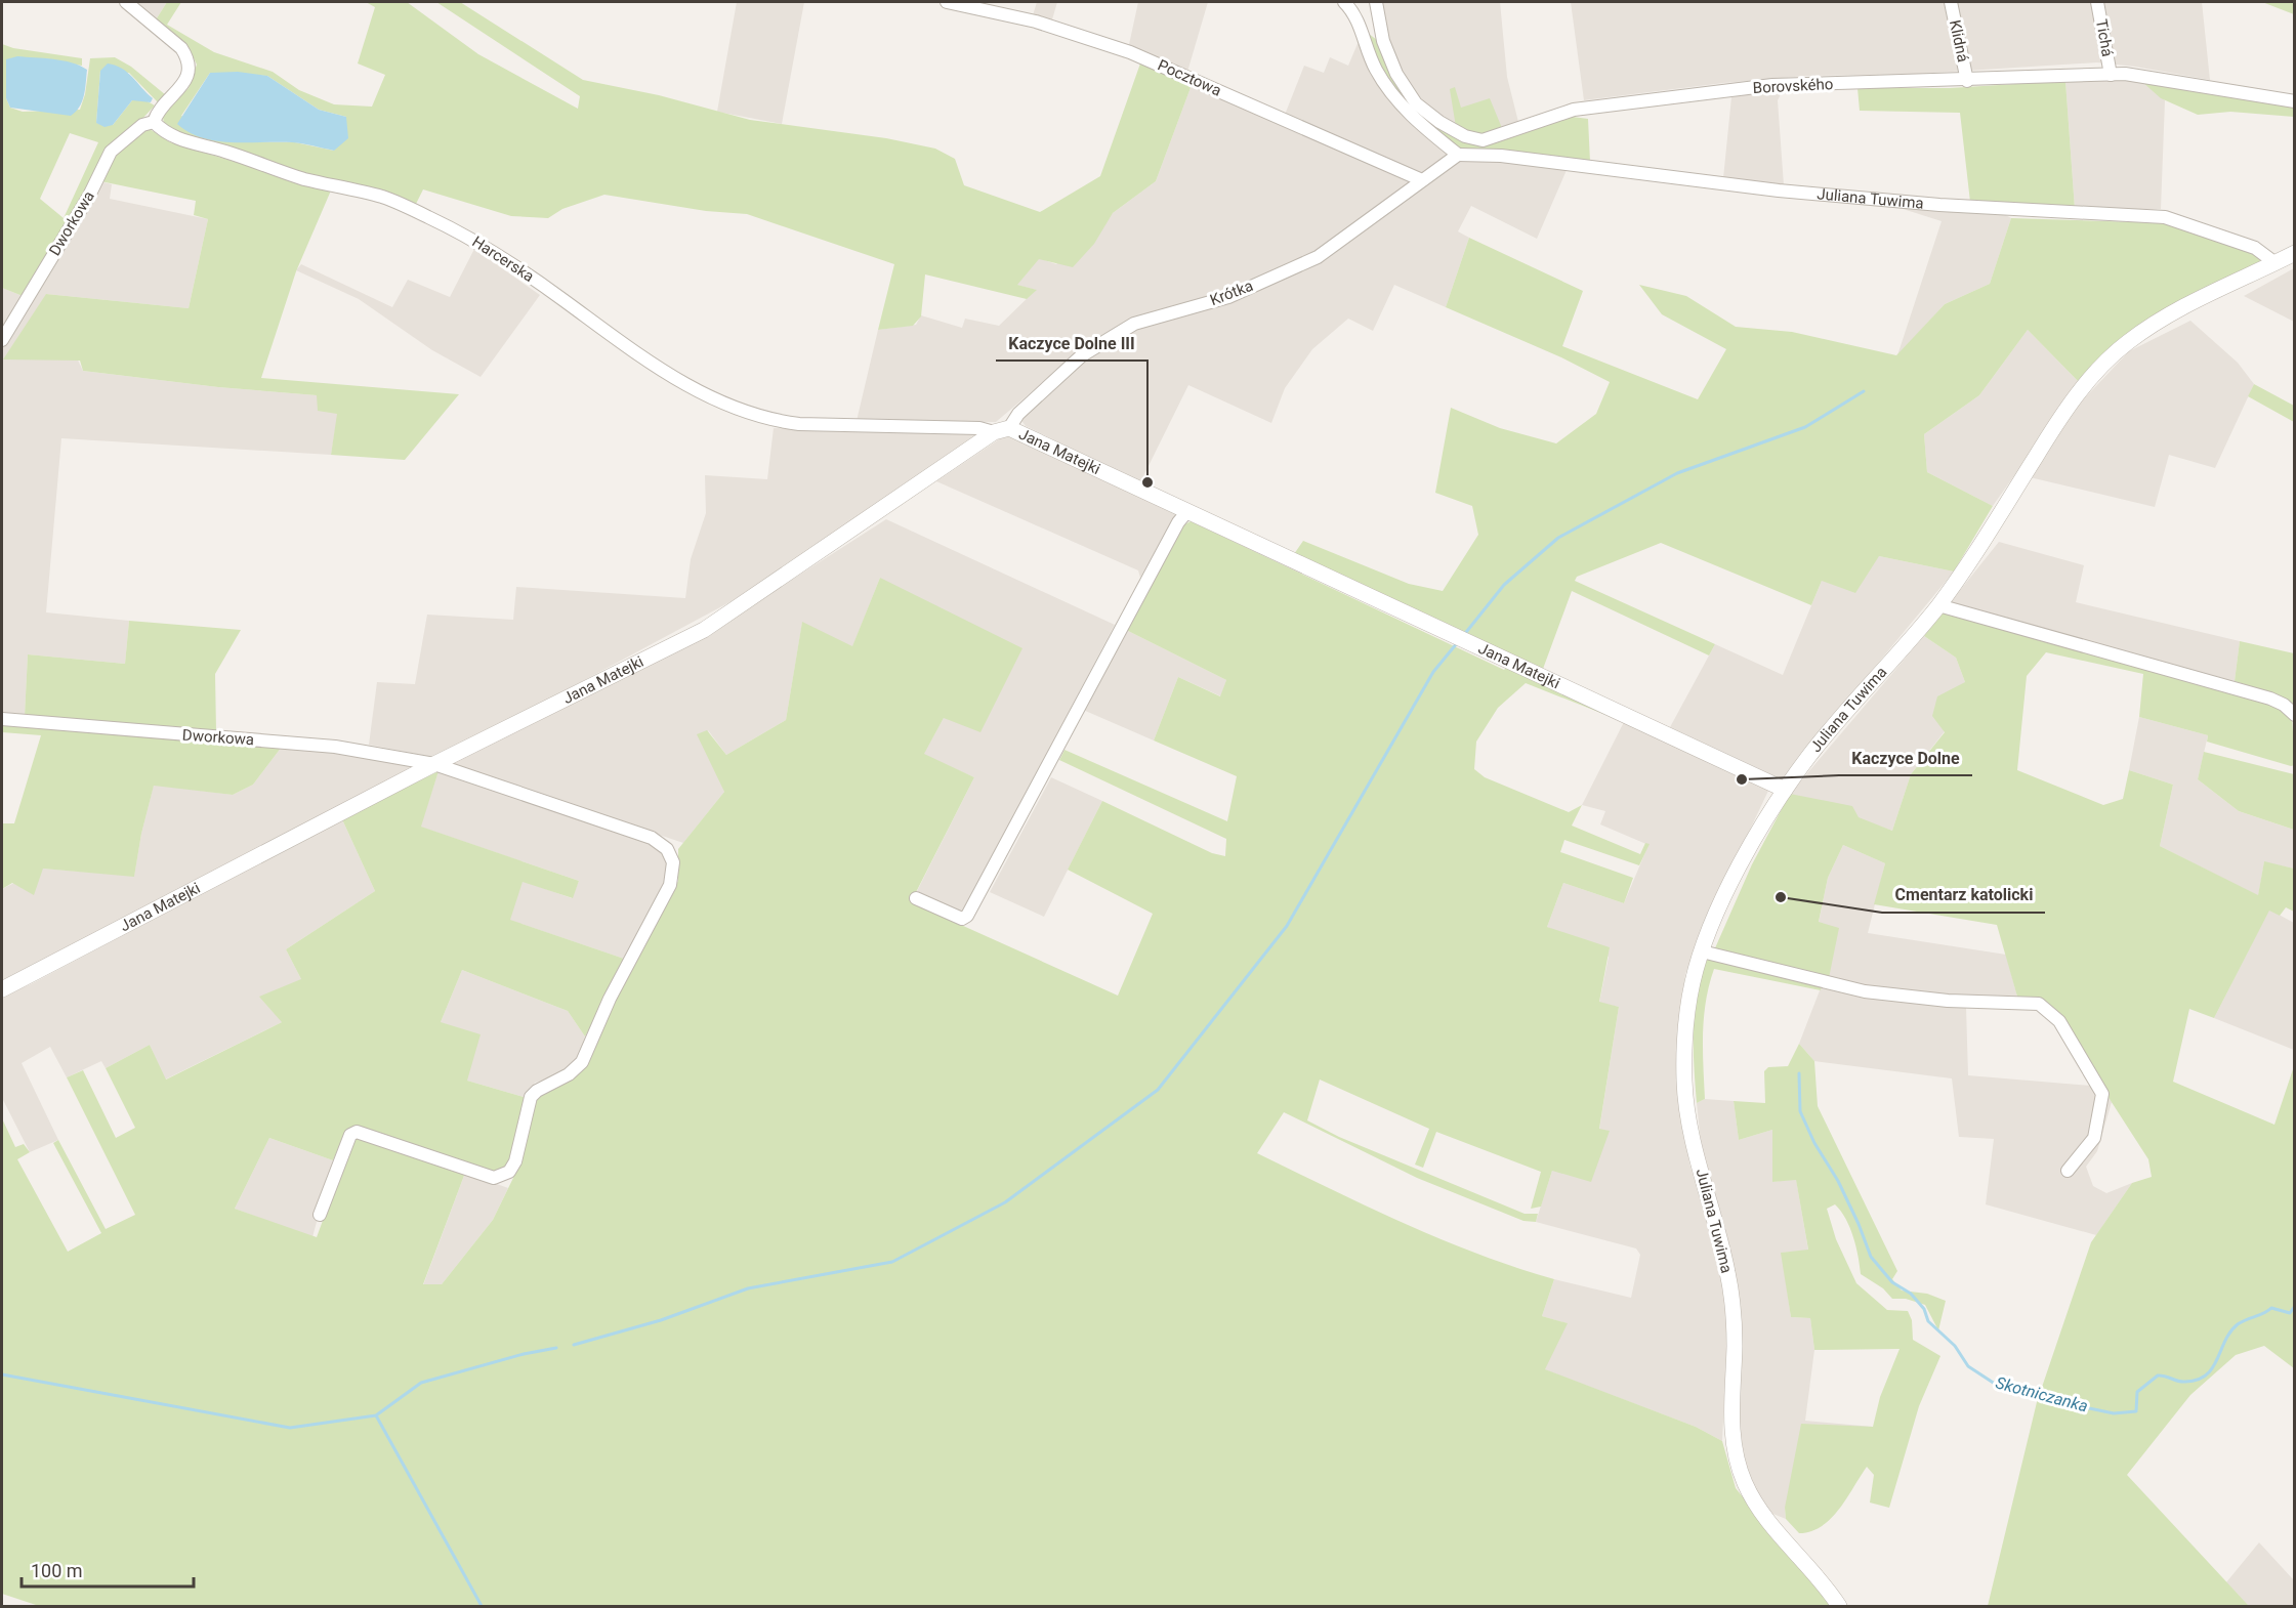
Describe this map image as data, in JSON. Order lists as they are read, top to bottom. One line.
{"streets":{"street":["Tichá","Klidná","Pocztowa","Borovského","Juliana Tuwima","Dworkowa","Harcerska","Krótka","Jana Matejki"]},"crossings":[["Tichá","Borovského"],["Klidná","Borovského"],["Pocztowa","Krótka"],["Juliana Tuwima","Krótka"],["Juliana Tuwima","Jana Matejki"],["Dworkowa","Harcerska"],["Dworkowa","Jana Matejki"],["Harcerska","Krótka"],["Harcerska","Jana Matejki"],["Krótka","Jana Matejki"]],"water":["Skotniczanka"],"places":["Kaczyce Dolne III","Kaczyce Dolne","Cmentarz katolicki"],"scale_bar":"100 m"}
